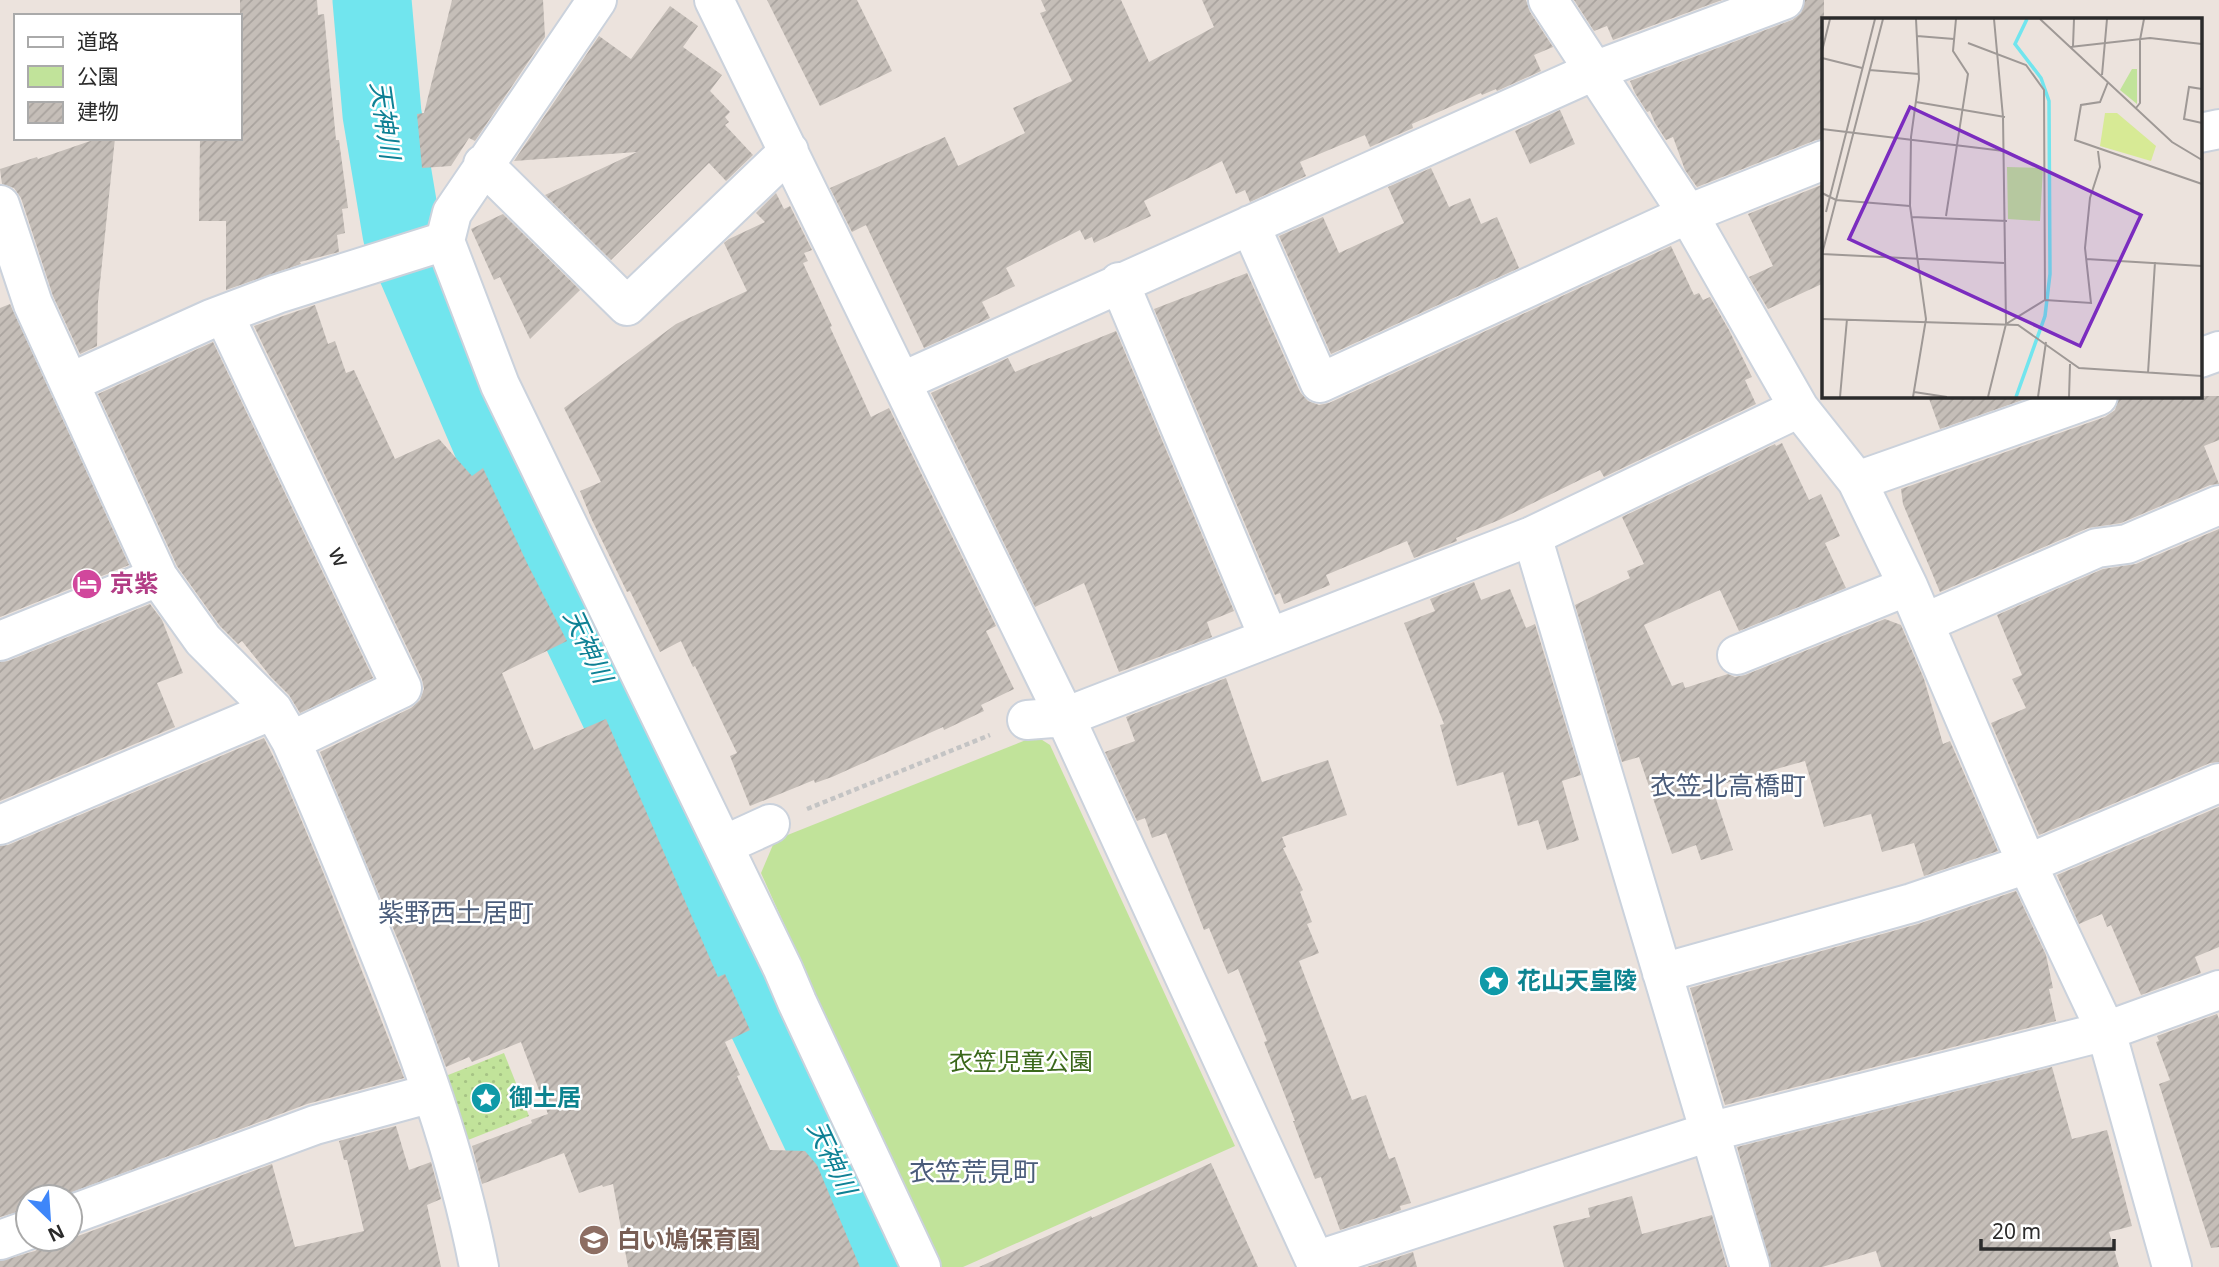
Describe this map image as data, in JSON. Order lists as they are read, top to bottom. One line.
{"streets":{"street":["w"]},"districts":["衣笠北高橋町","紫野西土居町","衣笠荒見町"],"water":["天神川"],"parks":["衣笠児童公園"],"places":{"hotel":["京紫"],"place":["花山天皇陵","御土居"],"school or university":["白い鳩保育園"]},"legend":["道路","公園","建物"],"scale_bar":"20 m","north":"bottom right"}
